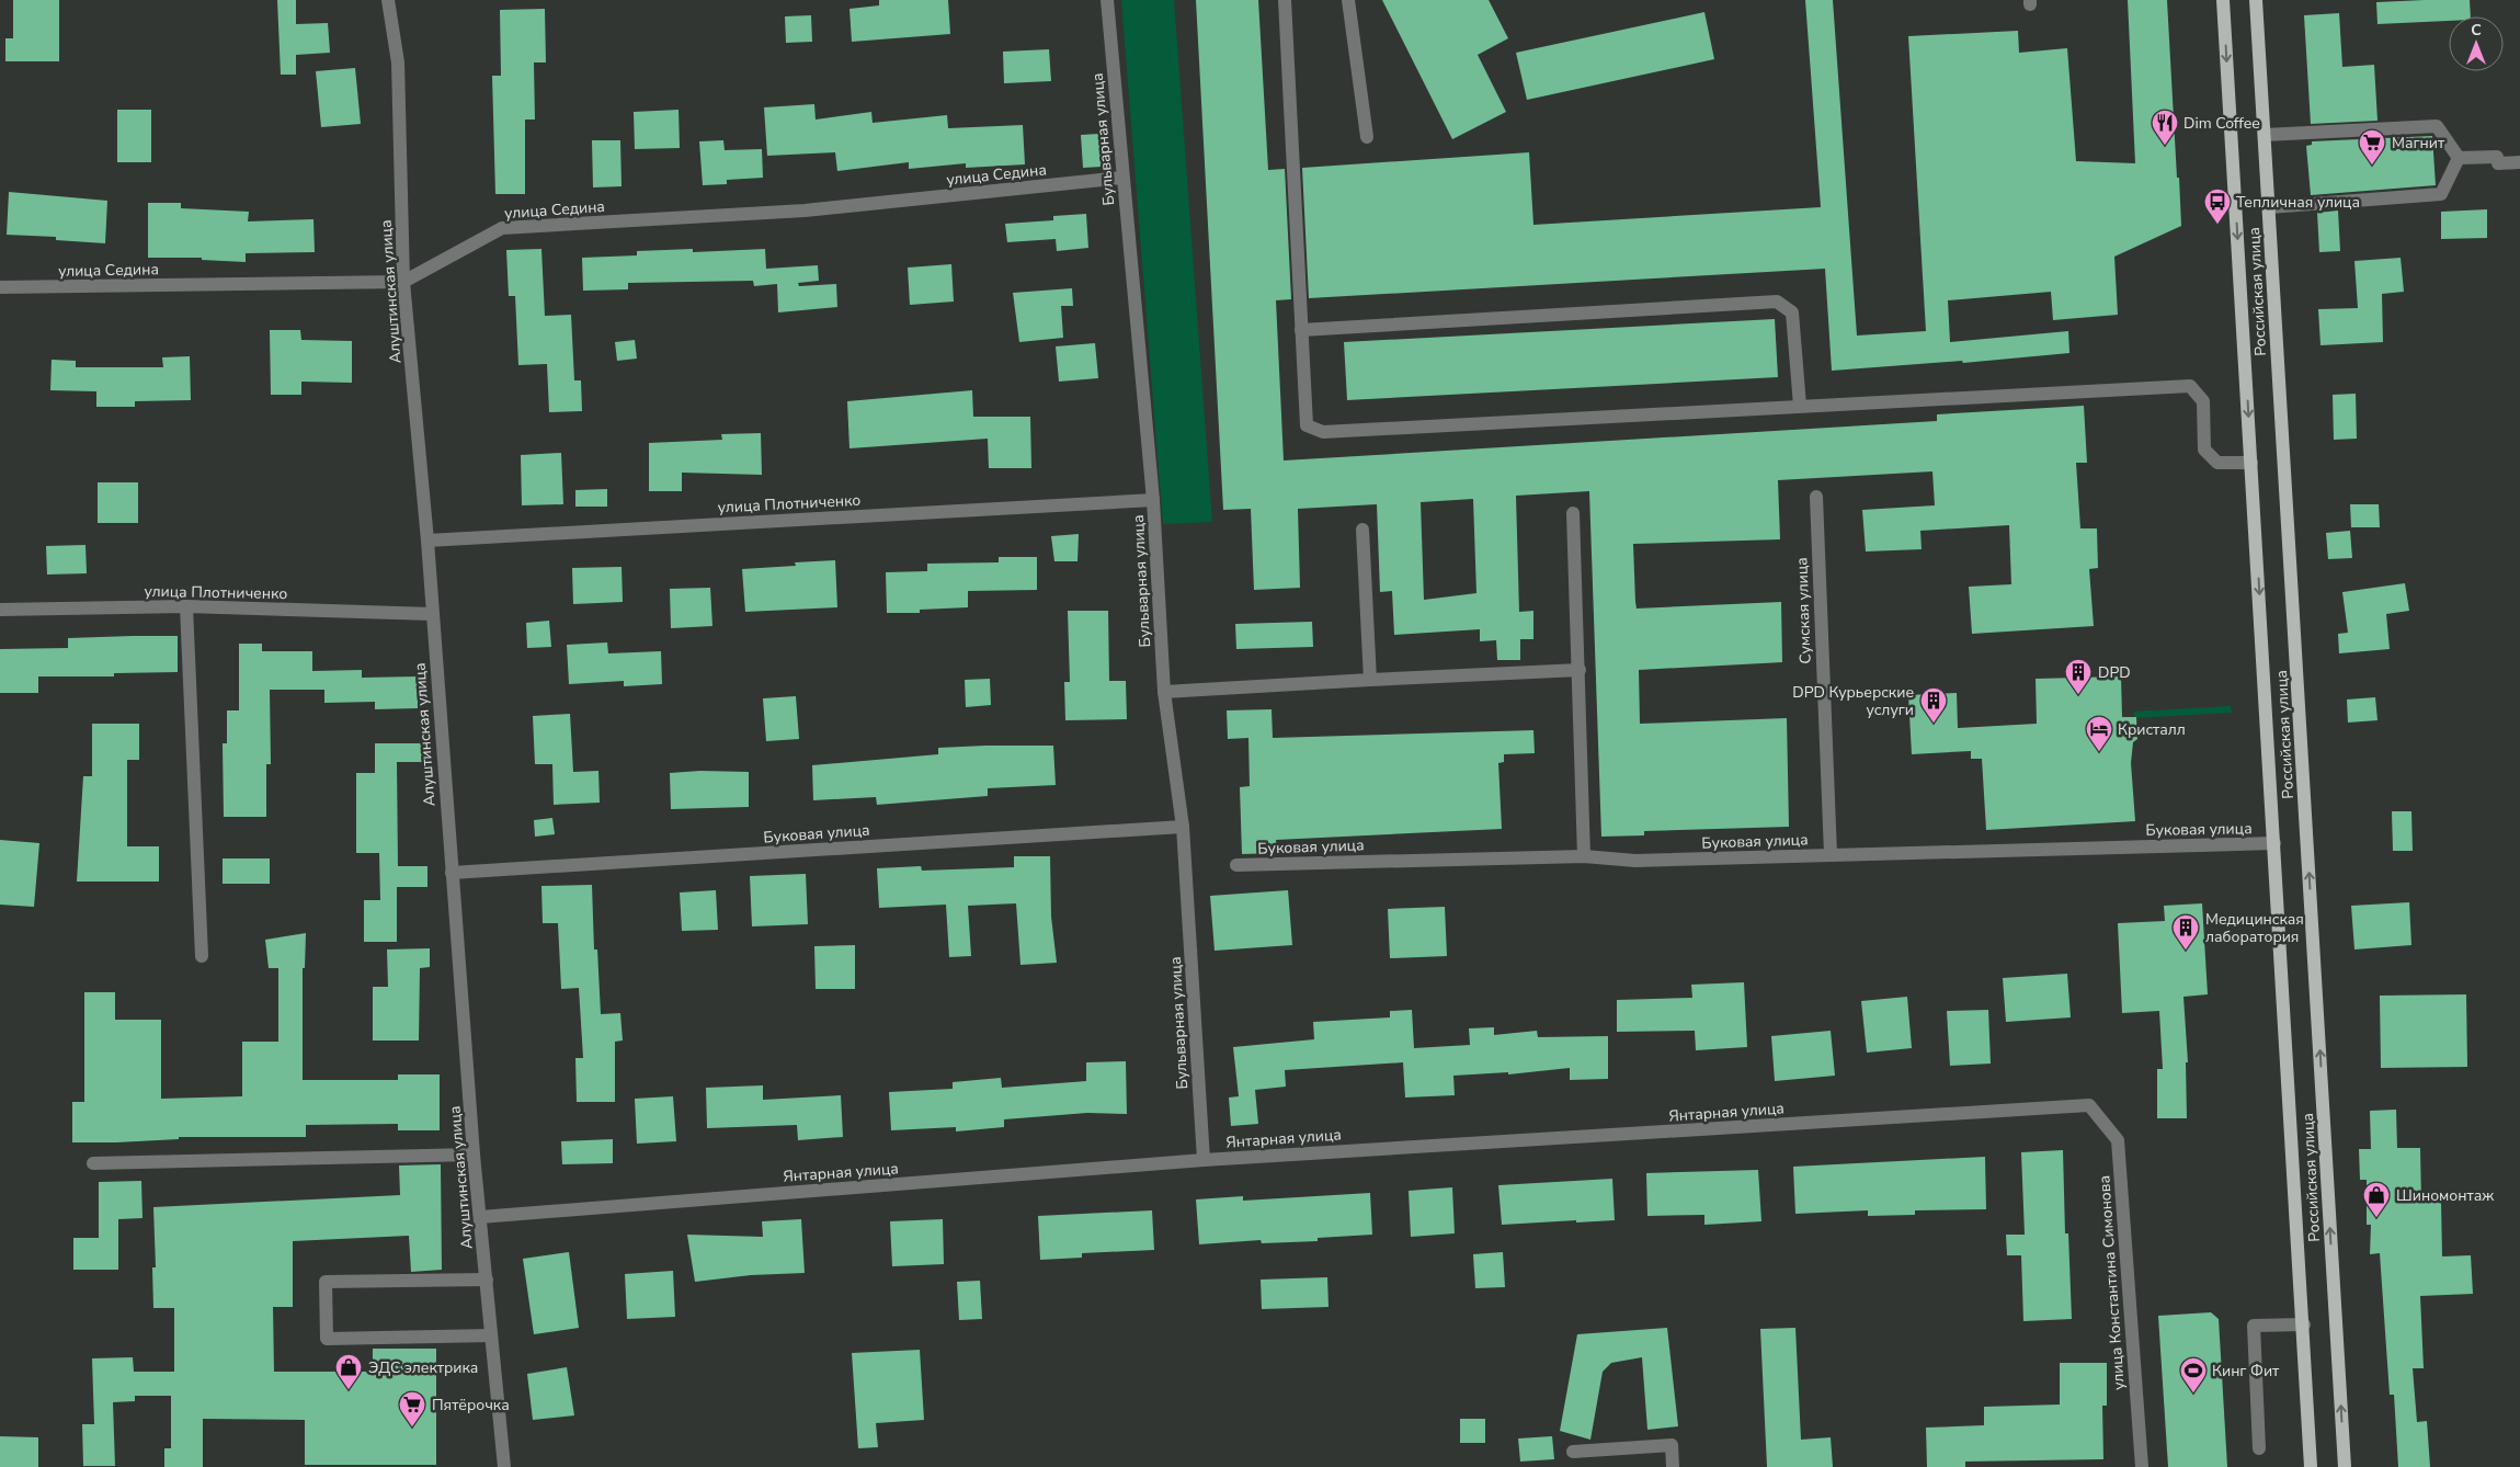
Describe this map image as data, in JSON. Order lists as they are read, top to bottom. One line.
{"streets":{"main road":["Российская улица"],"street":["Бульварная улица","улица Седина","Алуштинская улица","улица Плотниченко","Сумская улица","Буковая улица","Янтарная улица","улица Константина Симонова"]},"crossings":[["Бульварная улица","улица Седина"],["Бульварная улица","улица Плотниченко"],["Бульварная улица","Буковая улица"],["Бульварная улица","Янтарная улица"],["улица Седина","Алуштинская улица"],["Алуштинская улица","улица Плотниченко"],["Алуштинская улица","Буковая улица"],["Алуштинская улица","Янтарная улица"],["Российская улица","Буковая улица"],["Сумская улица","Буковая улица"],["Янтарная улица","улица Константина Симонова"]],"places":{"restaurant":["Dim Coffee"],"supermarket":["Магнит","Пятёрочка"],"bus stop":["Тепличная улица"],"building":["DPD","DPD Курьерские услуги","Медицинская лаборатория"],"hotel":["Кристалл"],"shop":["Шиномонтаж","ЭДС электрика"],"sports":["Кинг Фит"]},"north":"top"}
